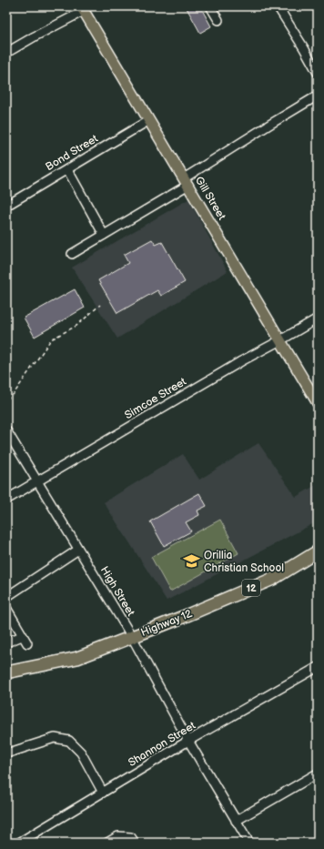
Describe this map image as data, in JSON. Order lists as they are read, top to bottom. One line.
{"streets":{"highway":["12","Highway 12"],"main road":["Gill Street"],"street":["Bond Street","Simcoe Street","High Street","Shannon Street"]},"crossings":[["Bond Street","Gill Street"],["Gill Street","Simcoe Street"],["Simcoe Street","High Street"],["High Street","Highway 12"],["High Street","Shannon Street"]],"places":{"school or university":["Orillia Christian School"]}}
